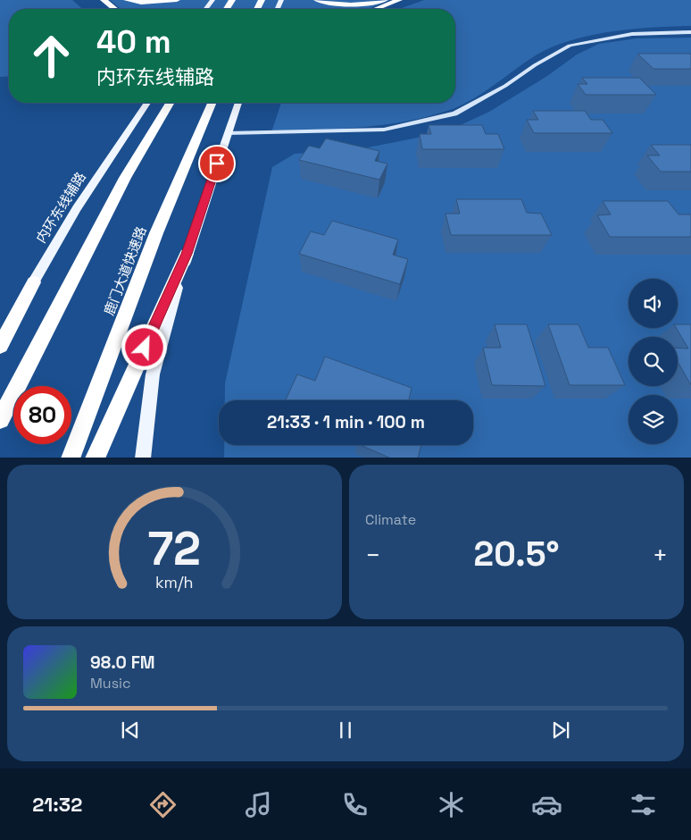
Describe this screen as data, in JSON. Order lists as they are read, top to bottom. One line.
{"streets":{"highway":["鹿门大道快速路"],"main road":["内环东线辅路"]},"page":{"turn":["40 m","内环东线辅路"],"limit":"80","trip":"21:33 · 1 min · 100 m","tile":"Climate","heat":["−","20.5°","+"],"song":["98.0 FM","Music"],"tabs":"21:32","gauge":["72","km/h"]}}
